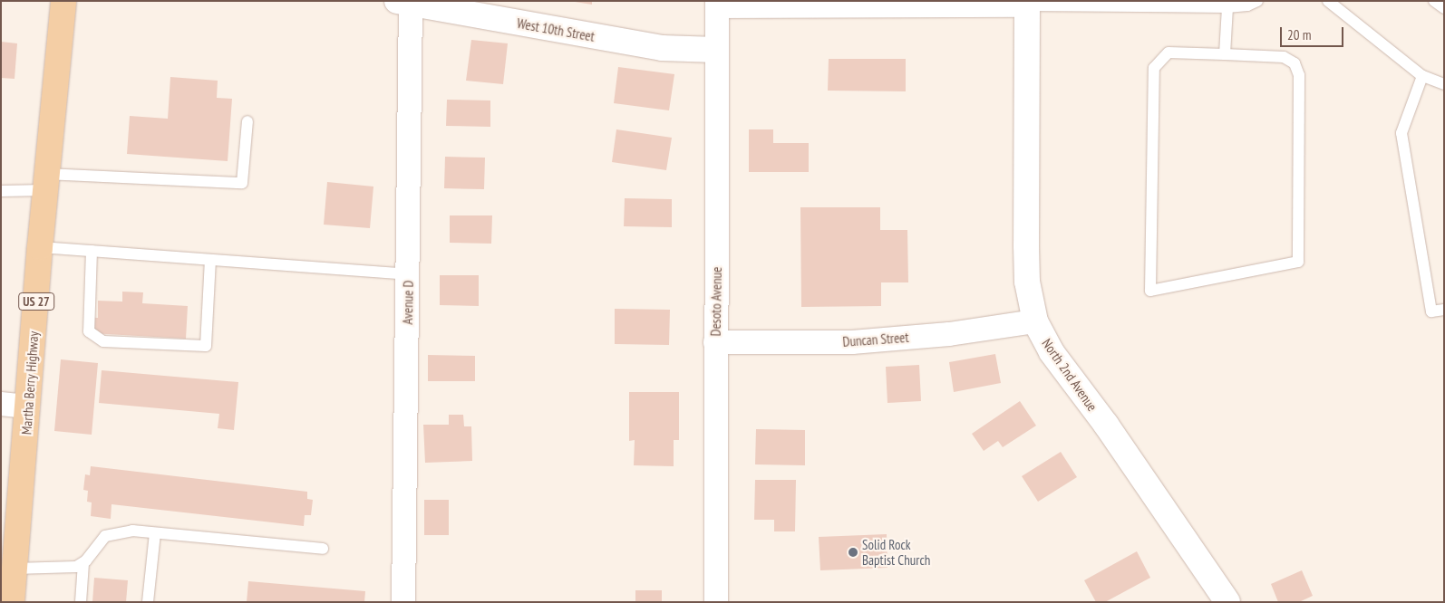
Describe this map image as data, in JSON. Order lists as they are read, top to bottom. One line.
{"streets":{"main road":["US 27","Martha Berry Highway"],"street":["West 10th Street","Desoto Avenue","Avenue D","Duncan Street","North 2nd Avenue"]},"crossings":[["West 10th Street","Desoto Avenue"],["West 10th Street","Avenue D"],["Desoto Avenue","Duncan Street"],["Duncan Street","North 2nd Avenue"]],"places":["Solid Rock Baptist Church"],"scale_bar":"20 m"}
